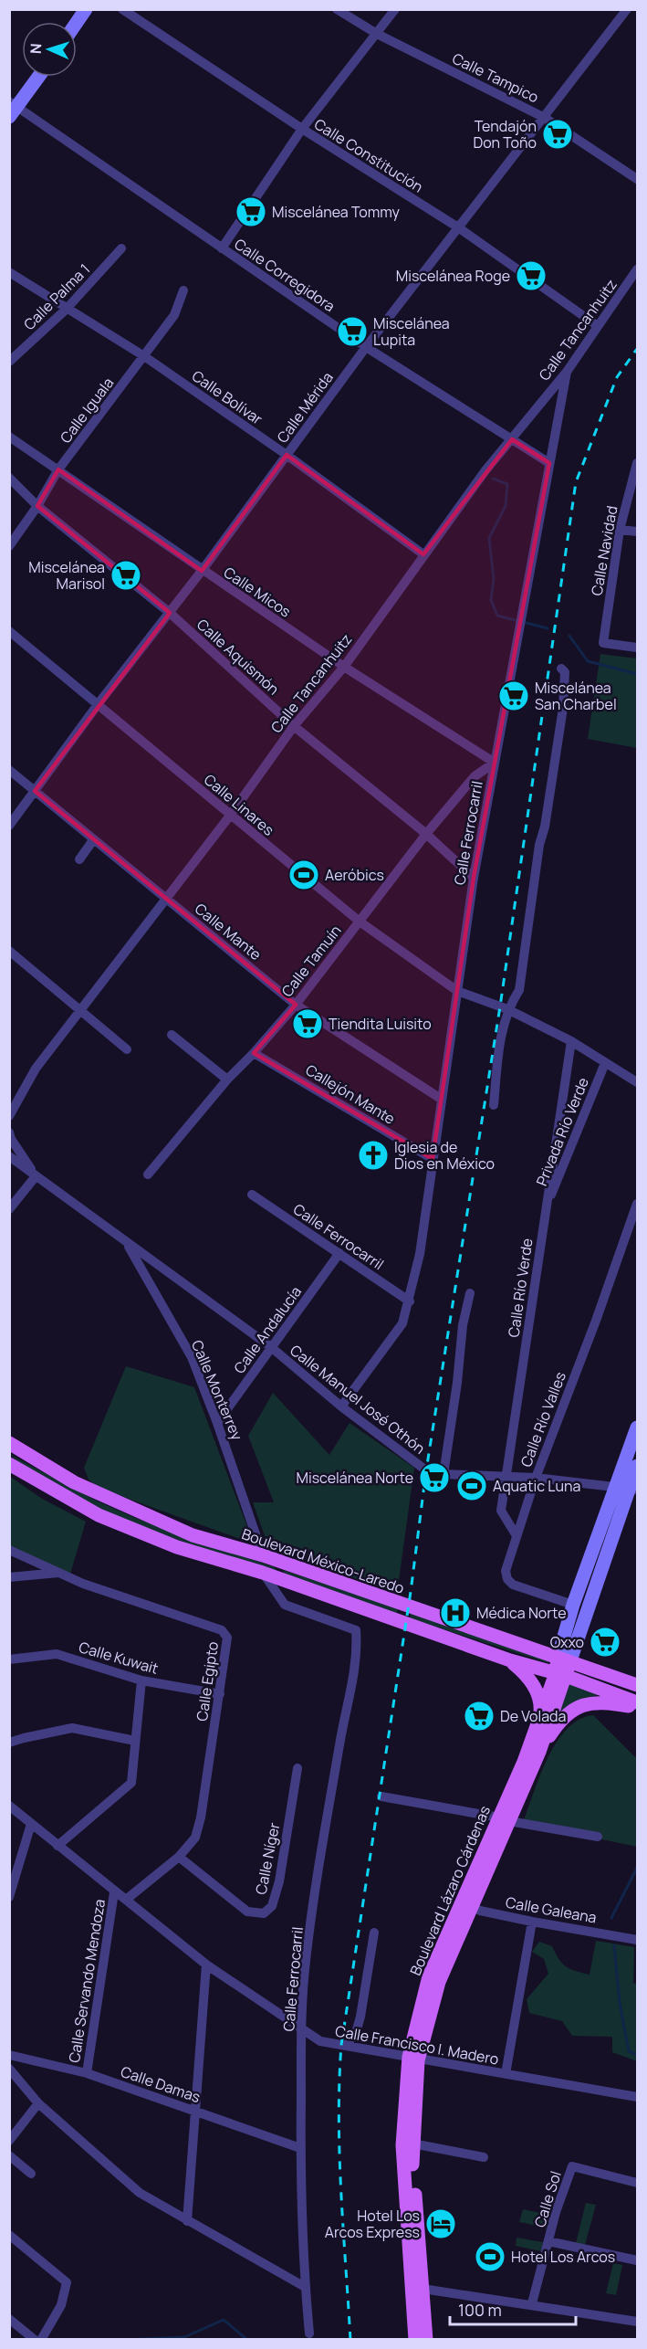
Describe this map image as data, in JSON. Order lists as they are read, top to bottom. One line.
{"streets":{"main road":["Boulevard México-Laredo","Boulevard Lázaro Cárdenas"],"street":["Calle Tampico","Calle Constitución","Calle Corregidora","Calle Palma 1","Calle Tancanhuitz","Calle Bolívar","Calle Mérida","Calle Iguala","Calle Navidad","Calle Micos","Calle Aquismón","Calle Linares","Calle Ferrocarril","Calle Mante","Calle Tamuín","Callejón Mante","Privada Río Verde","Calle Río Verde","Calle Andalucía","Calle Monterrey","Calle Manuel José Othón","Calle Río Valles","Calle Kuwait","Calle Egipto","Calle Níger","Calle Galeana","Calle Servando Mendoza","Calle Francisco I. Madero","Calle Damas","Calle Sol"]},"crossings":[["Calle Tampico","Calle Mérida"],["Calle Constitución","Calle Tancanhuitz"],["Calle Constitución","Calle Mérida"],["Calle Corregidora","Calle Tancanhuitz"],["Calle Corregidora","Calle Mérida"],["Calle Corregidora","Calle Ferrocarril"],["Calle Palma 1","Calle Bolívar"],["Calle Tancanhuitz","Calle Bolívar"],["Calle Tancanhuitz","Calle Micos"],["Calle Tancanhuitz","Calle Aquismón"],["Calle Tancanhuitz","Calle Linares"],["Calle Tancanhuitz","Calle Ferrocarril"],["Calle Tancanhuitz","Calle Mante"],["Calle Bolívar","Calle Mérida"],["Calle Bolívar","Calle Iguala"],["Calle Mérida","Calle Micos"],["Calle Mérida","Calle Aquismón"],["Calle Mérida","Calle Linares"],["Calle Mérida","Calle Mante"],["Calle Iguala","Calle Micos"],["Calle Iguala","Calle Aquismón"],["Calle Micos","Calle Ferrocarril"],["Calle Micos","Calle Tamuín"],["Calle Aquismón","Calle Ferrocarril"],["Calle Aquismón","Calle Tamuín"],["Calle Linares","Calle Ferrocarril"],["Calle Linares","Calle Tamuín"],["Calle Linares","Privada Río Verde"],["Calle Linares","Calle Río Verde"],["Calle Ferrocarril","Calle Mante"],["Calle Ferrocarril","Calle Tamuín"],["Calle Ferrocarril","Callejón Mante"],["Calle Ferrocarril","Calle Andalucía"],["Calle Ferrocarril","Calle Manuel José Othón"],["Calle Ferrocarril","Boulevard México-Laredo"],["Calle Ferrocarril","Calle Francisco I. Madero"],["Calle Ferrocarril","Calle Damas"],["Calle Mante","Calle Tamuín"],["Calle Tamuín","Callejón Mante"],["Privada Río Verde","Calle Río Verde"],["Calle Río Verde","Calle Manuel José Othón"],["Calle Río Verde","Calle Río Valles"],["Calle Andalucía","Calle Monterrey"],["Calle Andalucía","Calle Manuel José Othón"],["Calle Monterrey","Calle Manuel José Othón"],["Calle Monterrey","Boulevard México-Laredo"],["Calle Manuel José Othón","Calle Río Valles"],["Boulevard México-Laredo","Boulevard Lázaro Cárdenas"],["Calle Kuwait","Calle Egipto"],["Calle Egipto","Calle Níger"],["Calle Egipto","Calle Francisco I. Madero"],["Boulevard Lázaro Cárdenas","Calle Galeana"],["Boulevard Lázaro Cárdenas","Calle Francisco I. Madero"],["Calle Servando Mendoza","Calle Francisco I. Madero"],["Calle Servando Mendoza","Calle Damas"]],"places":{"supermarket":["Tendajón Don Toño","Miscelánea Tommy","Miscelánea Roge","Miscelánea Lupita","Miscelánea Marisol","Miscelánea San Charbel","Tiendita Luisito","Miscelánea Norte","Oxxo","De Volada"],"sports":["Aeróbics","Aquatic Luna","Hotel Los Arcos"],"church":["Iglesia de Dios en México"],"hospital":["Médica Norte"],"hotel":["Hotel Los Arcos Express"]},"scale_bar":"100 m","north":"left"}
